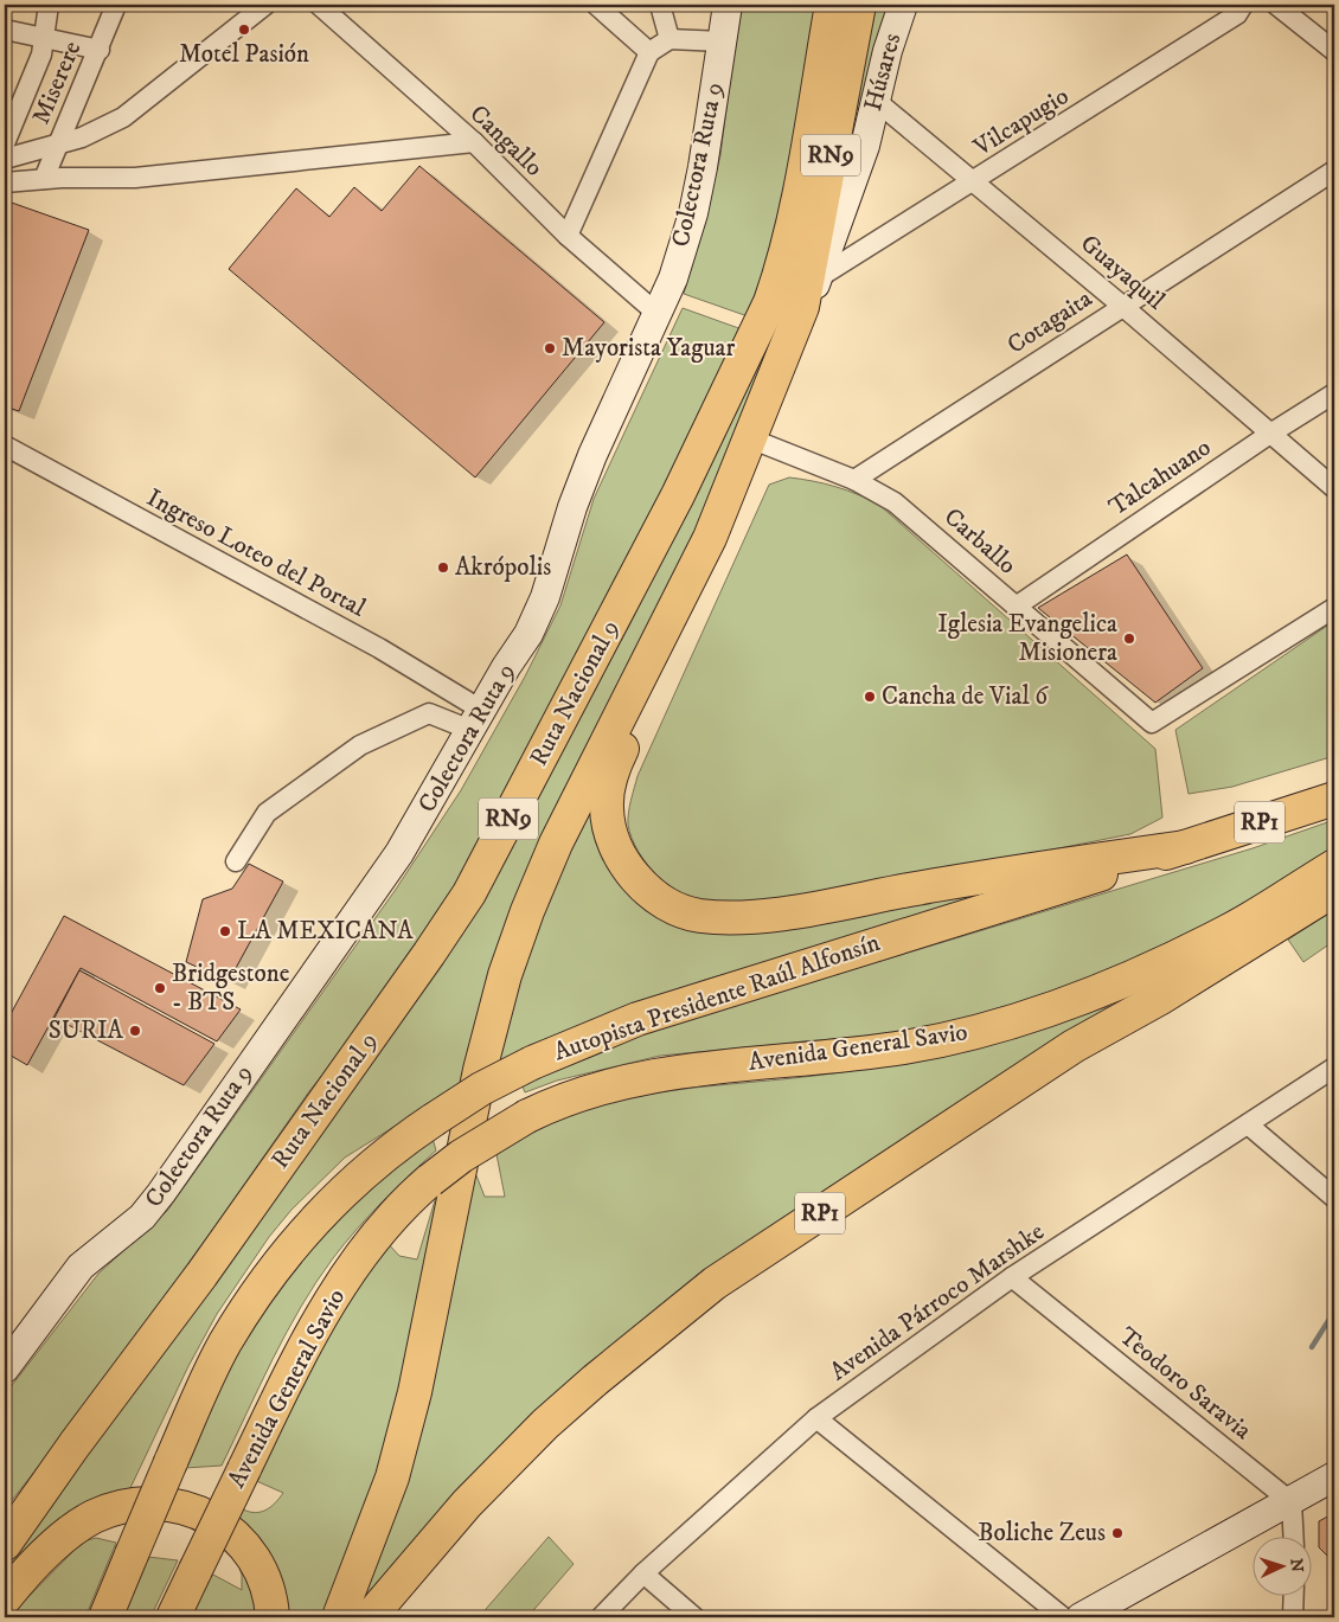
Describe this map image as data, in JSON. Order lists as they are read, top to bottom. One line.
{"streets":{"highway":["RN9","Ruta Nacional 9","RP1","Autopista Presidente Raúl Alfonsín","Avenida General Savio"],"street":["Húsares","Miserere","Vilcapugio","Cangallo","Colectora Ruta 9","Guayaquil","Cotagaita","Talcahuano","Carballo","Ingreso Loteo del Portal","Avenida Párroco Marshke","Teodoro Saravia"]},"crossings":[["Húsares","Vilcapugio"],["Húsares","Guayaquil"],["Húsares","Ruta Nacional 9"],["Vilcapugio","Guayaquil"],["Cangallo","Colectora Ruta 9"],["Colectora Ruta 9","Ingreso Loteo del Portal"],["Guayaquil","Cotagaita"],["Guayaquil","Talcahuano"],["Cotagaita","Carballo"],["Talcahuano","Carballo"],["Carballo","Ruta Nacional 9"],["RP1","Autopista Presidente Raúl Alfonsín"],["Avenida Párroco Marshke","Teodoro Saravia"]],"places":["Motel Pasión","Mayorista Yaguar","Akrópolis","Iglesia Evangelica Misionera","Cancha de Vial 6","LA MEXICANA","Bridgestone - BTS","SURIA","Boliche Zeus"],"north":"right"}
